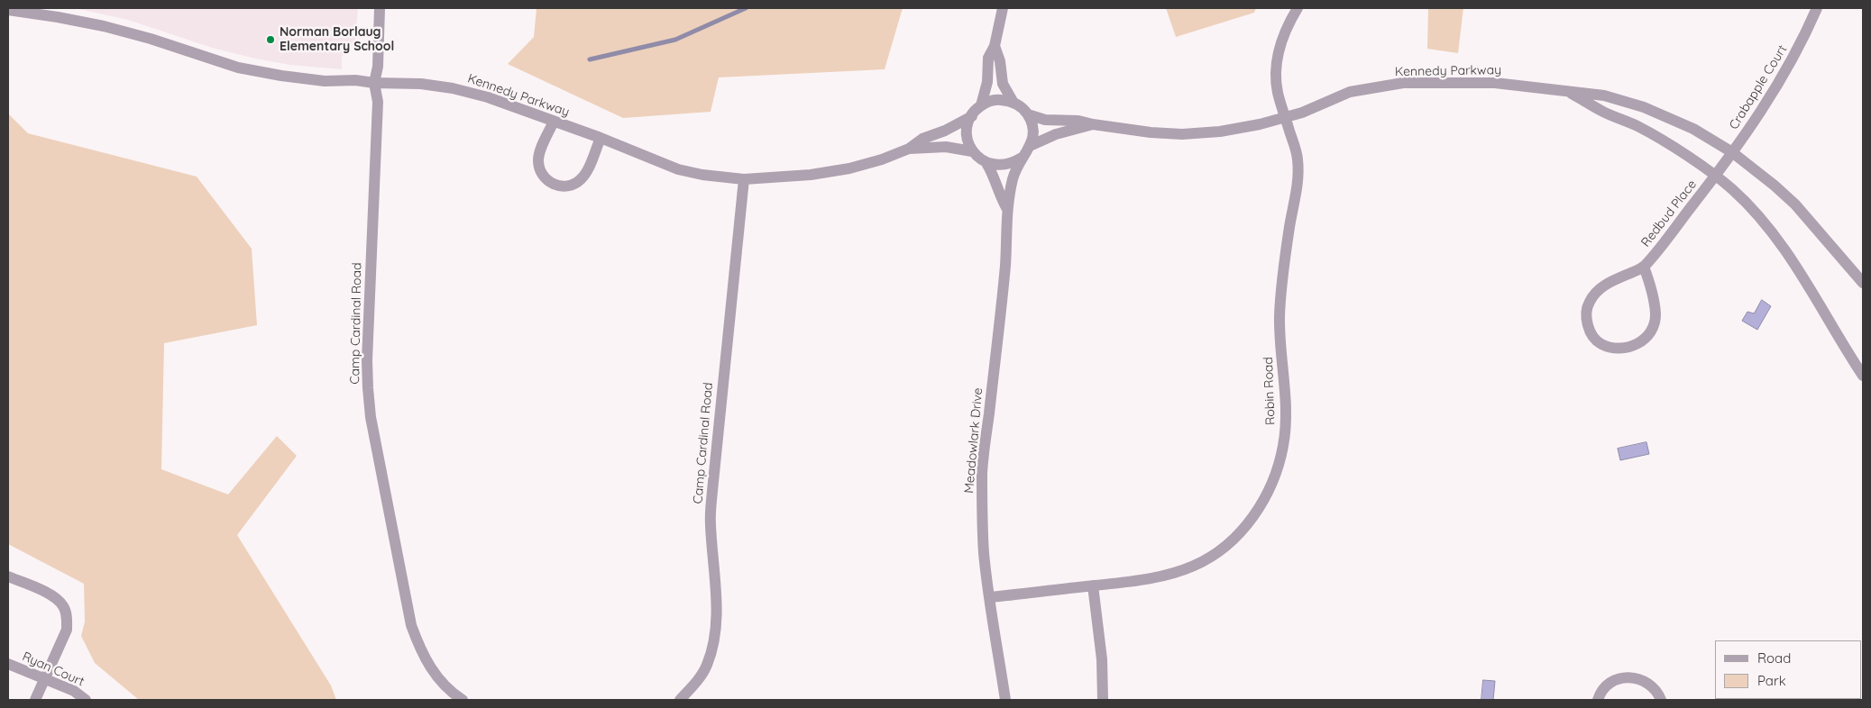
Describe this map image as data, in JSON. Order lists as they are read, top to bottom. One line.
{"streets":{"street":["Kennedy Parkway","Crabapple Court","Redbud Place","Camp Cardinal Road","Robin Road","Meadowlark Drive","Ryan Court"]},"crossings":[["Kennedy Parkway","Crabapple Court"],["Kennedy Parkway","Redbud Place"],["Kennedy Parkway","Camp Cardinal Road"],["Kennedy Parkway","Robin Road"],["Kennedy Parkway","Meadowlark Drive"],["Crabapple Court","Redbud Place"],["Robin Road","Meadowlark Drive"]],"places":["Norman Borlaug Elementary School"],"legend":["Road","Park"]}
